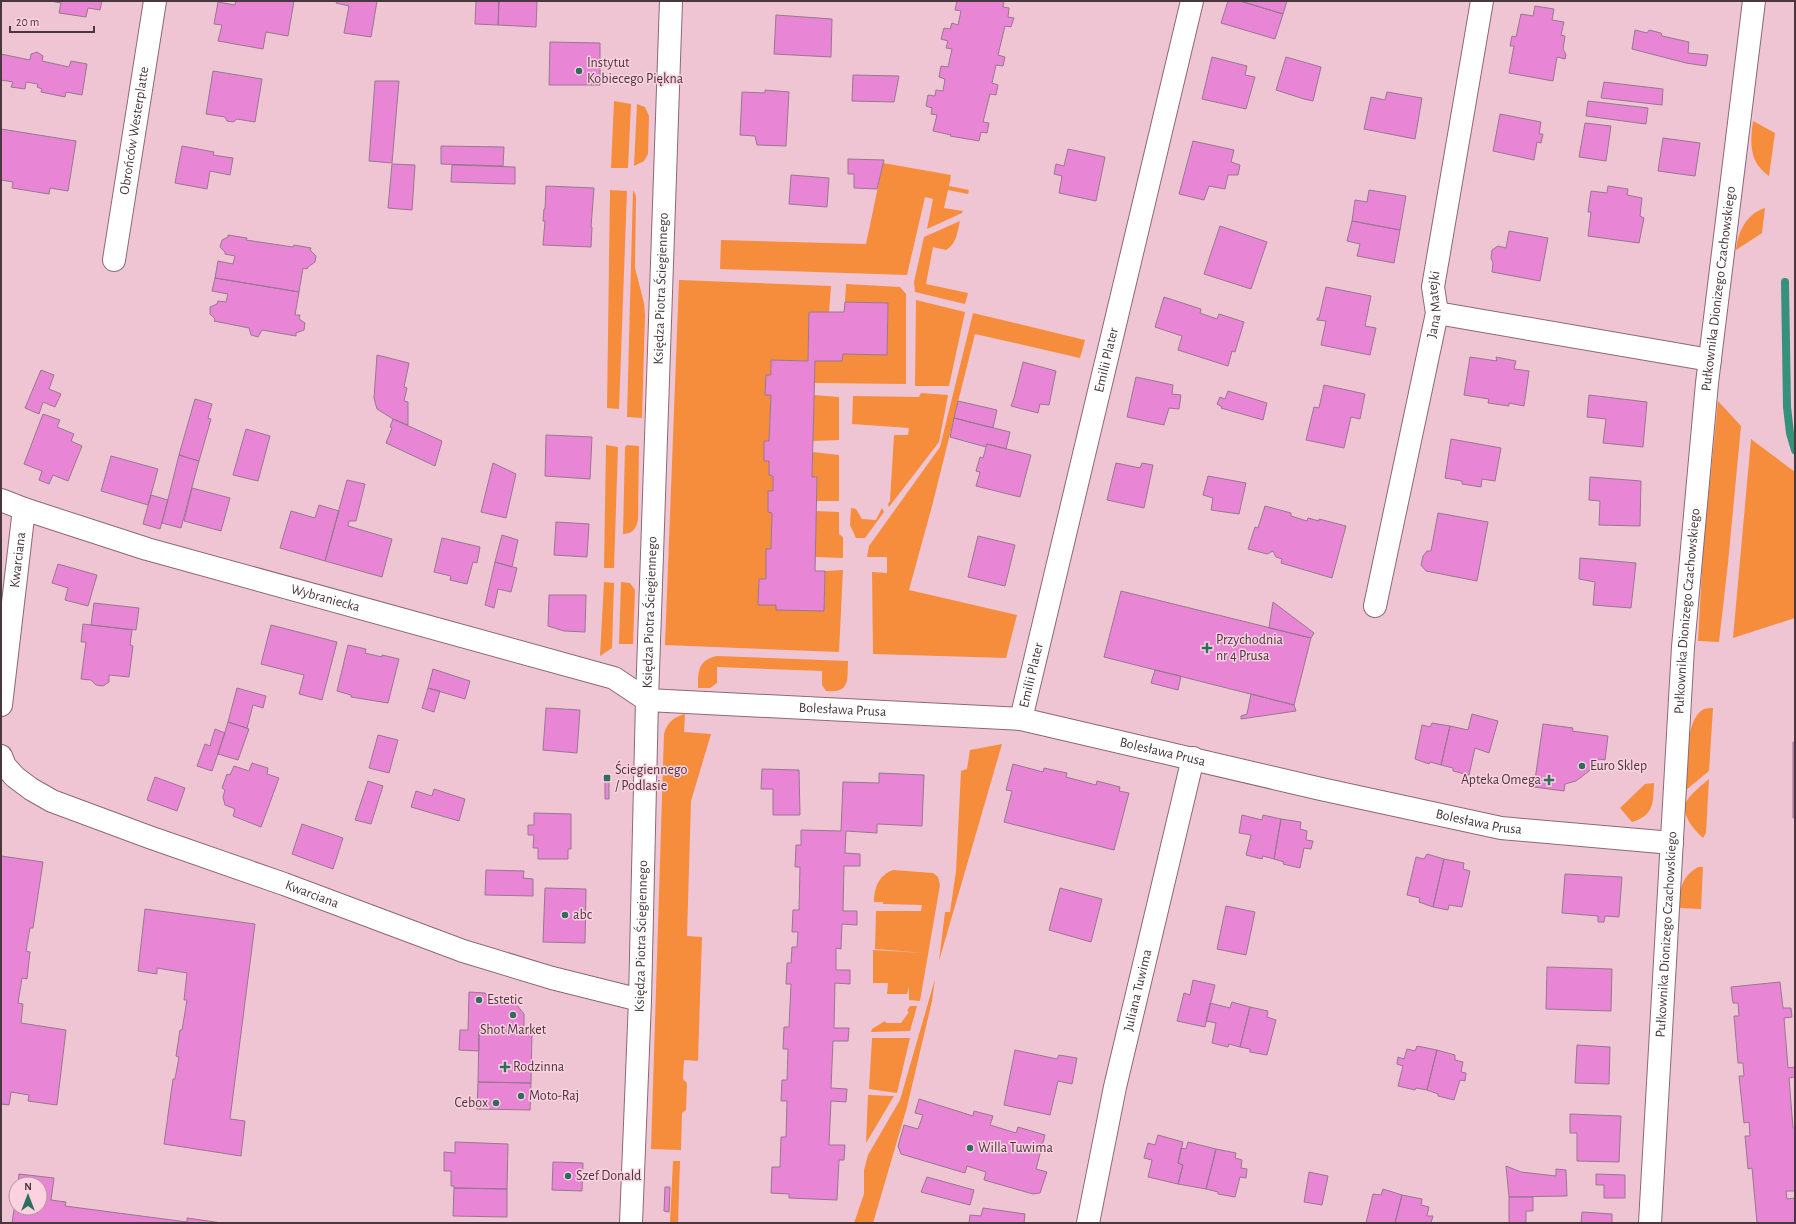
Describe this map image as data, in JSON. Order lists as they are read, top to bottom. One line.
{"streets":{"street":["Obrońców Westerplatte","Księdza Piotra Ściegiennego","Pułkownika Dionizego Czachowskiego","Jana Matejki","Emilii Plater","Kwarciana","Wybraniecka","Bolesława Prusa","Juliana Tuwima"]},"crossings":[["Księdza Piotra Ściegiennego","Kwarciana"],["Księdza Piotra Ściegiennego","Wybraniecka"],["Księdza Piotra Ściegiennego","Bolesława Prusa"],["Pułkownika Dionizego Czachowskiego","Bolesława Prusa"],["Emilii Plater","Bolesława Prusa"],["Kwarciana","Wybraniecka"],["Wybraniecka","Bolesława Prusa"],["Bolesława Prusa","Juliana Tuwima"]],"places":{"other":["Instytut Kobiecego Piękna","Euro Sklep","abc","Estetic","Shot Market","Moto-Raj","Cebox","Willa Tuwima","Szef Donald"],"health":["Przychodnia nr 4 Prusa","Apteka Omega","Rodzinna"],"transit":["Ściegiennego / Podlasie"]},"scale_bar":"20 m","north":"top"}
